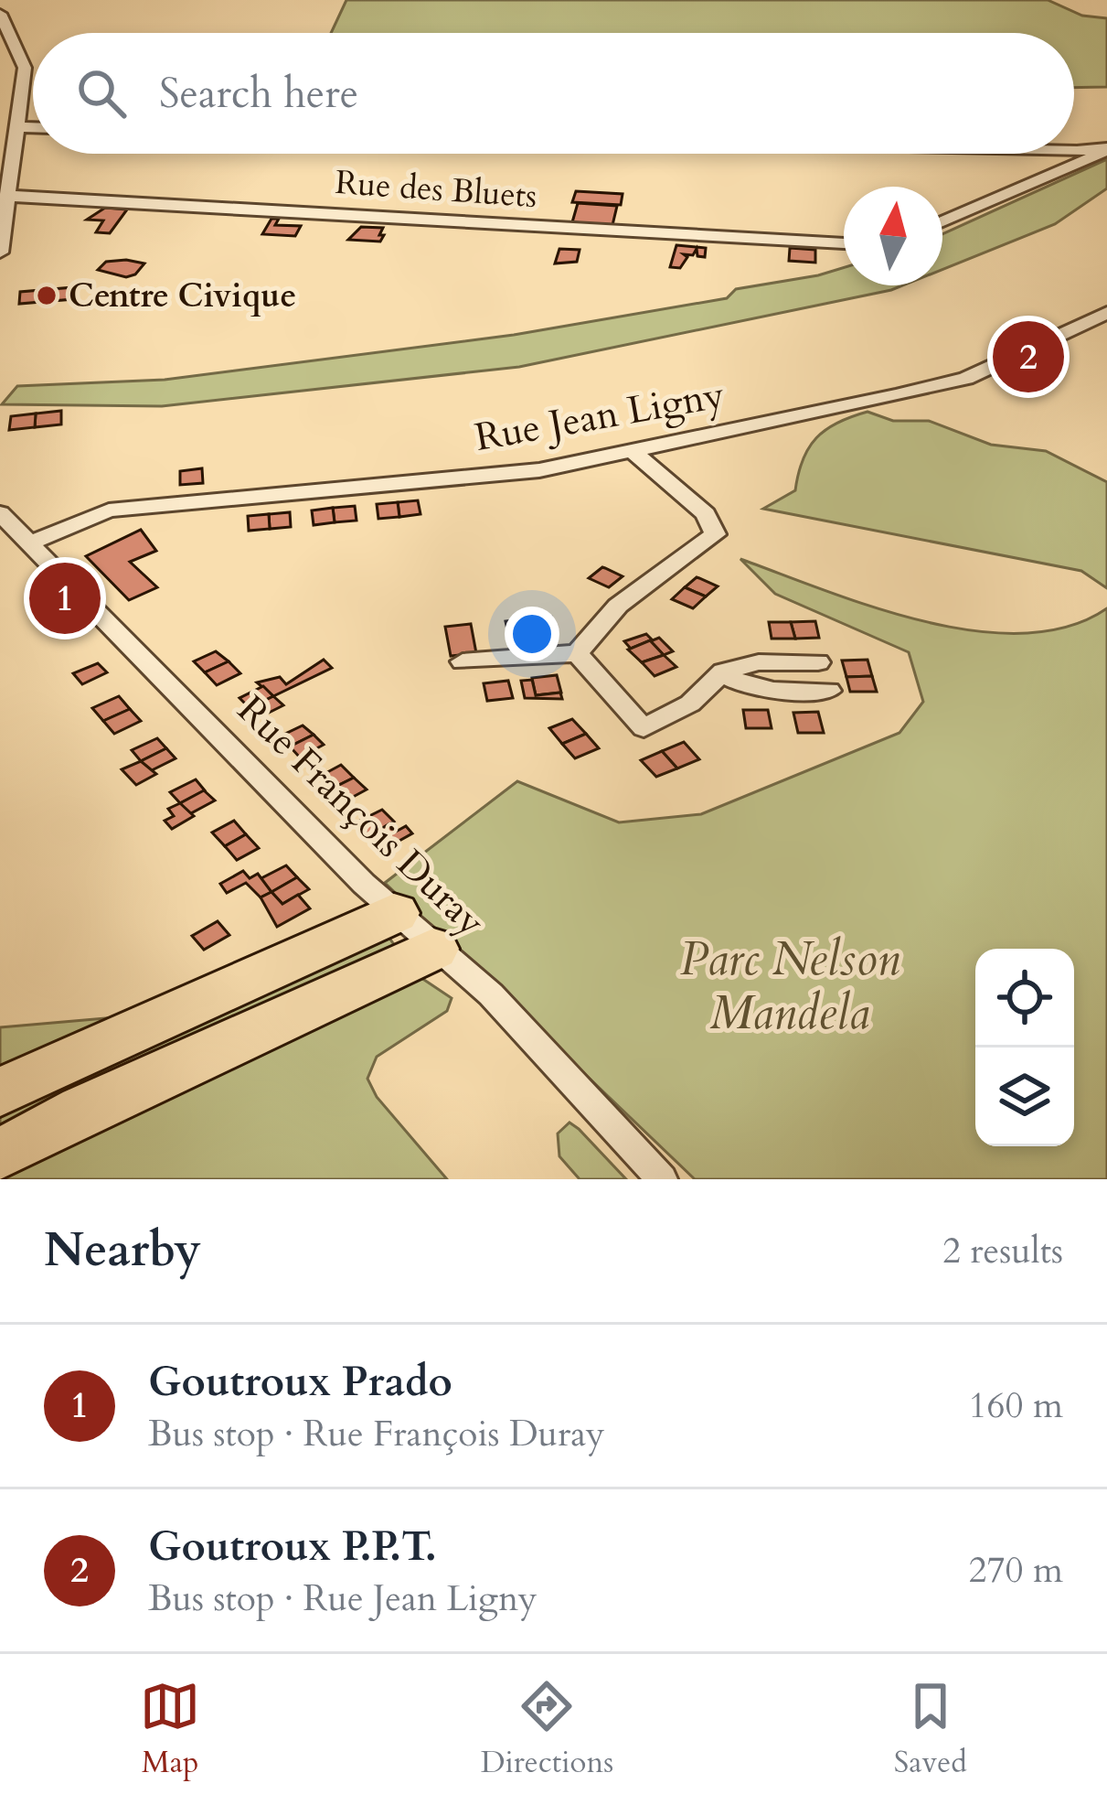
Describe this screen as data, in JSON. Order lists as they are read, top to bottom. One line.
{"streets":{"street":["Rue des Bluets","Rue Jean Ligny","Rue François Duray"]},"crossings":[["Rue Jean Ligny","Rue François Duray"]],"parks":["Parc Nelson Mandela"],"places":["Centre Civique"],"north":"top","page":{"search":"Search here","pins":["2","1"],"heading":["Nearby","2 results"],"list":[{"mark":"1","name":"Goutroux Prado","note":"Bus stop · Rue François Duray","value":"160 m"},{"mark":"2","name":"Goutroux P.P.T.","note":"Bus stop · Rue Jean Ligny","value":"270 m"}],"nav":["Map","Directions","Saved"]}}
